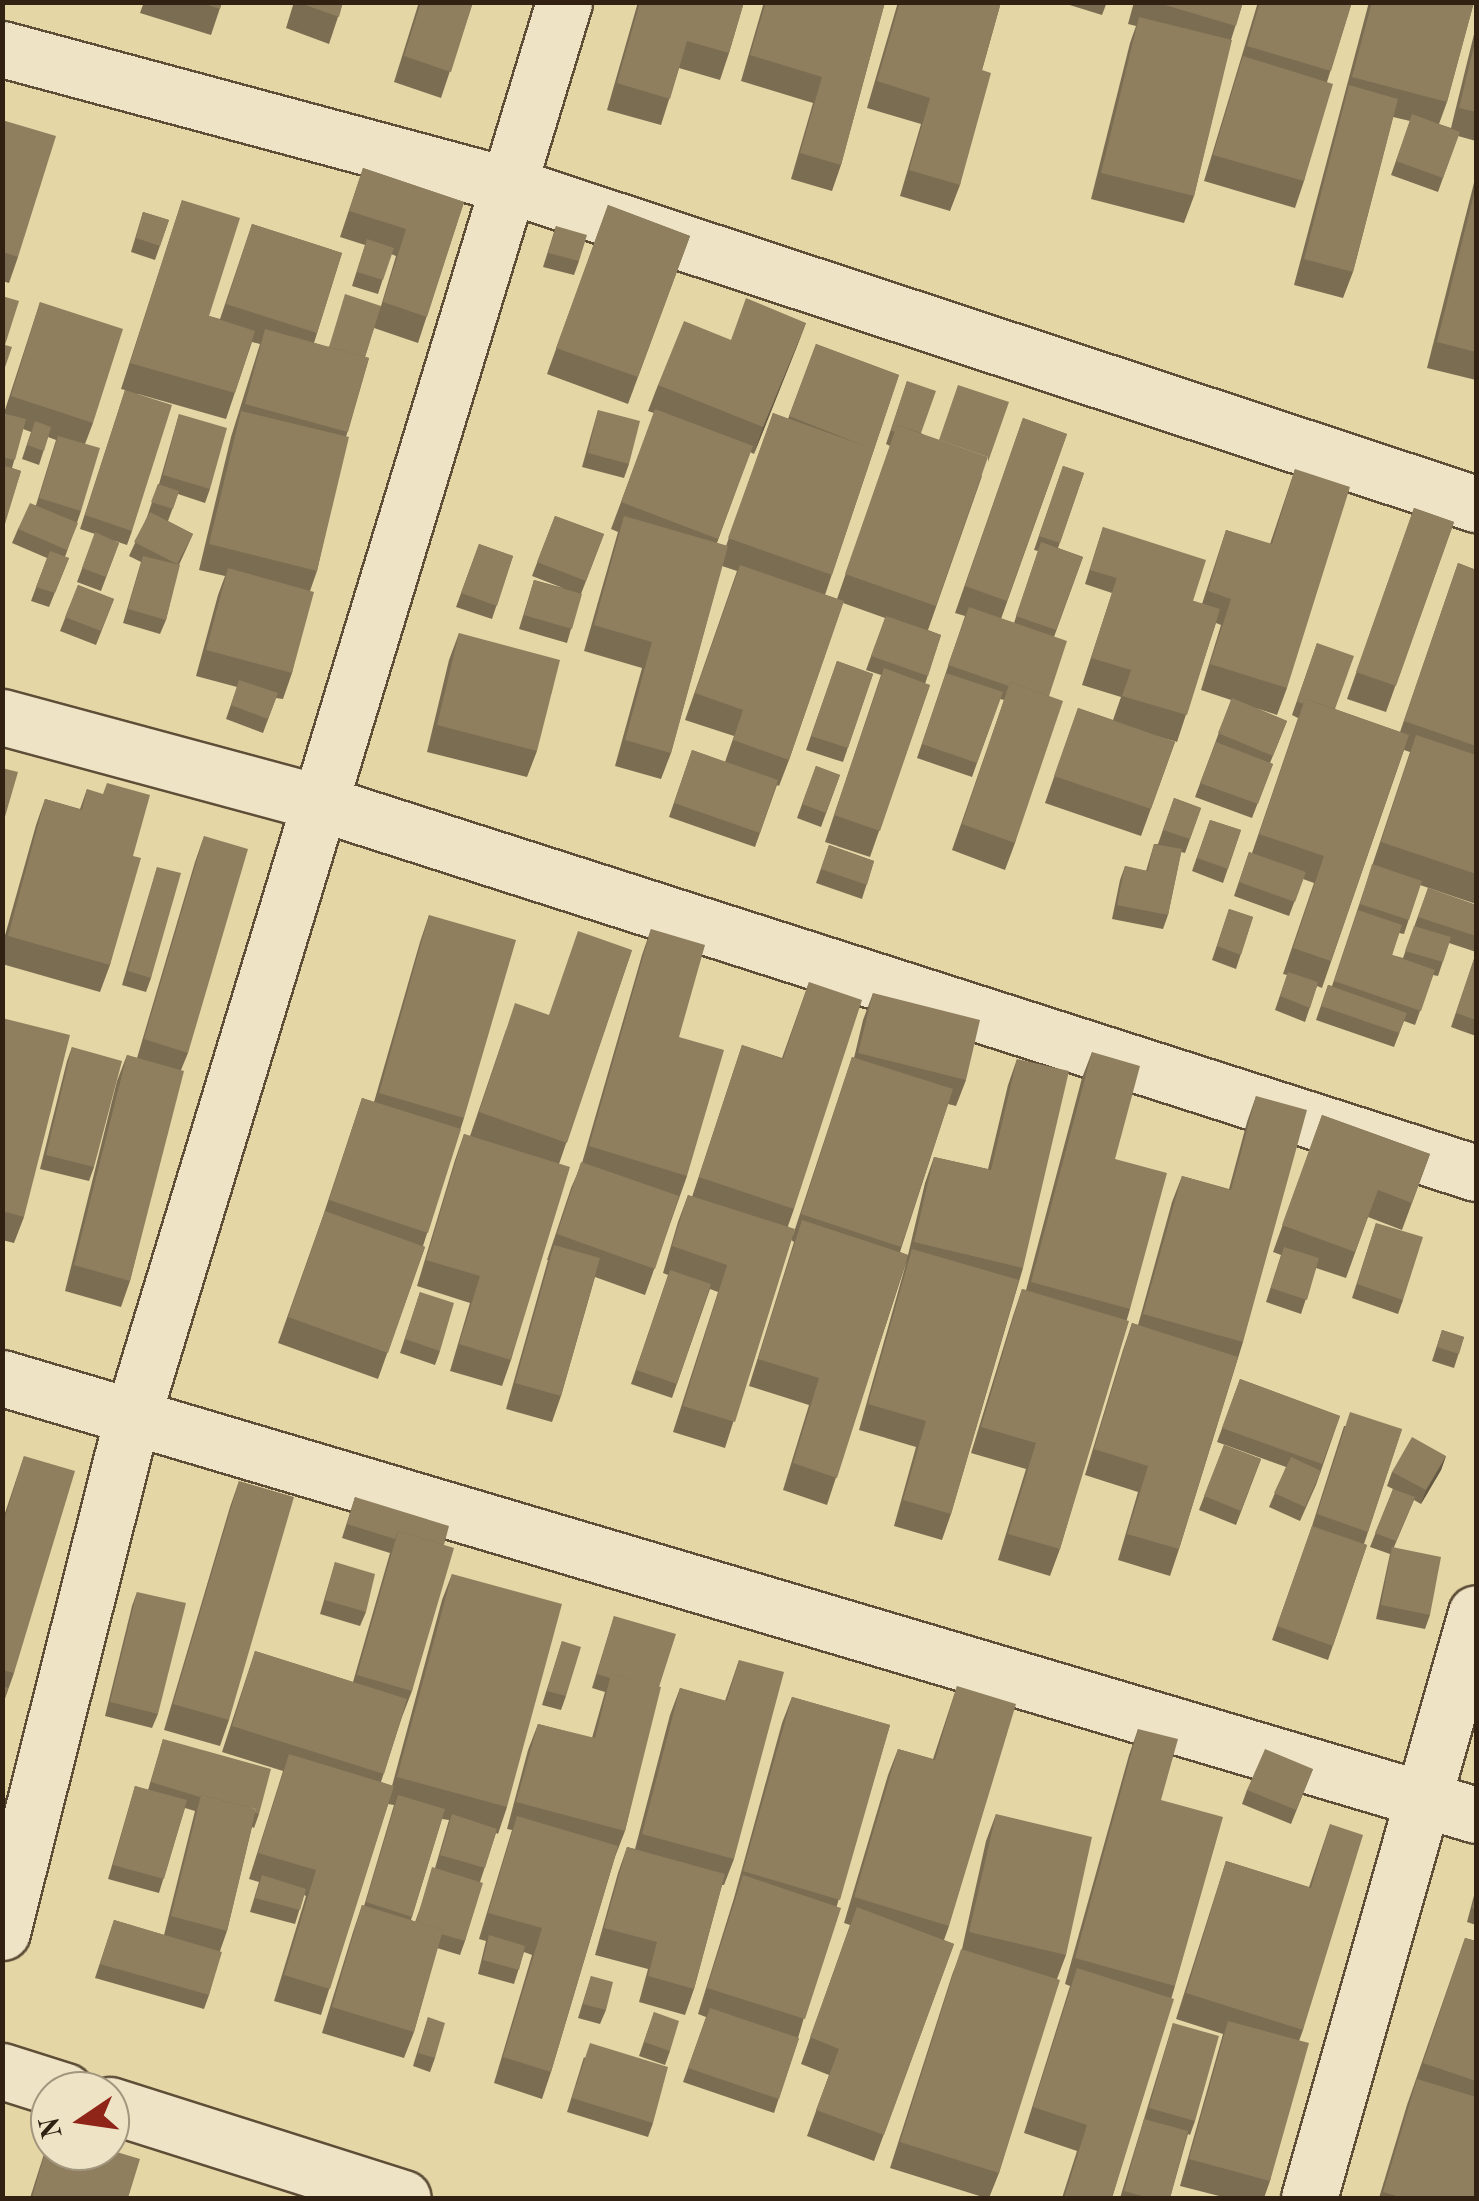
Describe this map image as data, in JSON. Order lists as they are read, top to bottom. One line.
{"north":"left"}
